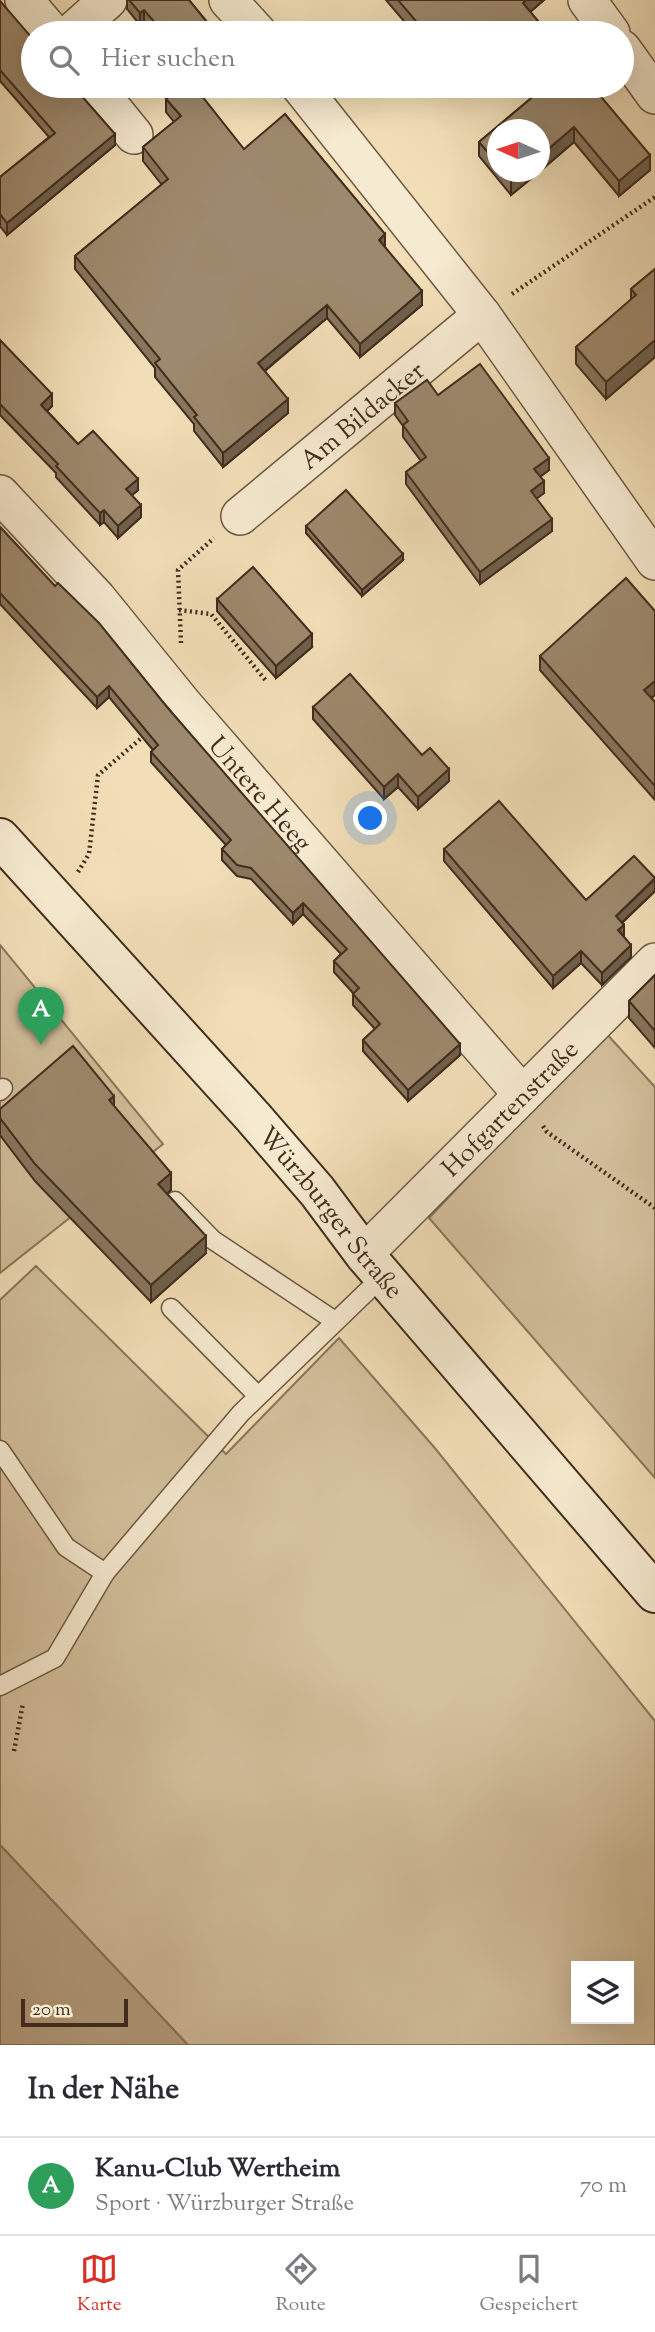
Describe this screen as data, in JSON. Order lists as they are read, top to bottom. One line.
{"streets":{"main road":["Würzburger Straße"],"street":["Am Bildacker","Untere Heeg","Hofgartenstraße"]},"crossings":[["Untere Heeg","Hofgartenstraße"],["Hofgartenstraße","Würzburger Straße"]],"scale_bar":"20 m","north":"left","page":{"search":"Hier suchen","pins":"A","scale":"20 m","heading":"In der Nähe","list":[{"mark":"A","name":"Kanu-Club Wertheim","note":"Sport · Würzburger Straße","value":"70 m"}],"nav":["Karte","Route","Gespeichert"]}}
